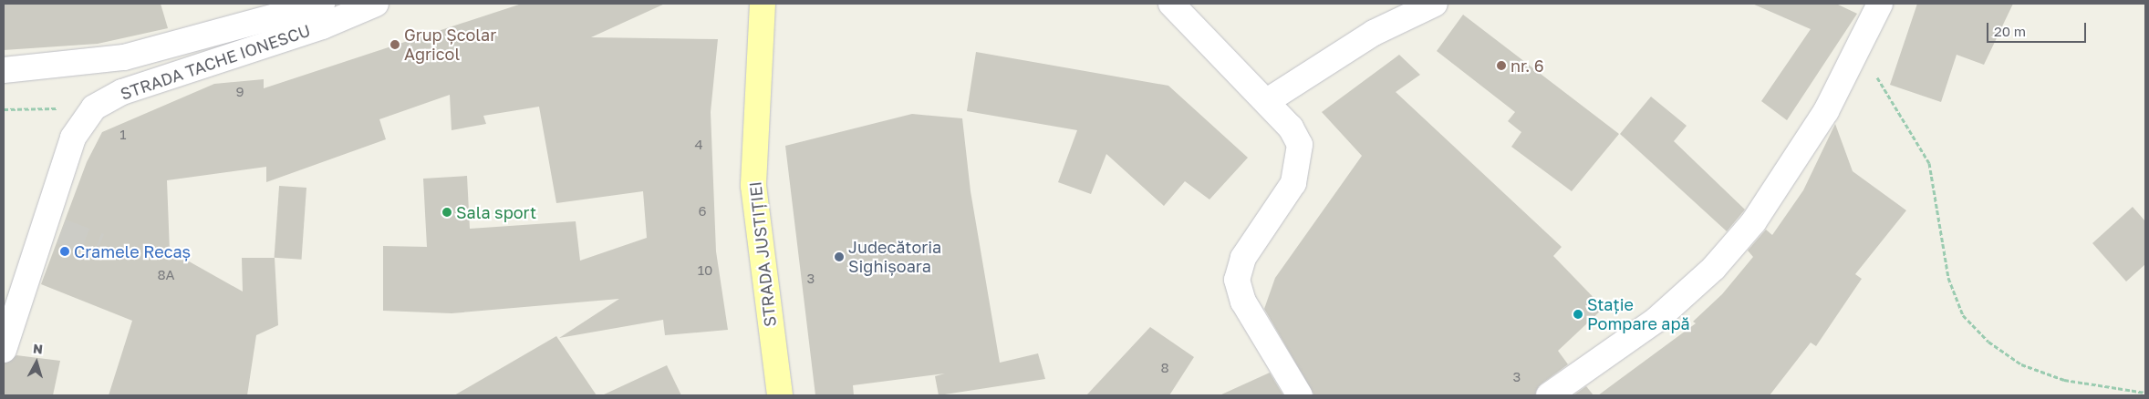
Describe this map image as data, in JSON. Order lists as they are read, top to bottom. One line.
{"streets":{"main road":["STRADA JUSTIȚIEI"],"street":["STRADA TACHE IONESCU"]},"places":["Grup Școlar Agricol","nr. 6","Sala sport","Cramele Recaș","Judecătoria Sighișoara","Stație Pompare apă"],"house_numbers":["9","1","4","6","10","8A","3","8","3"],"scale_bar":"20 m","north":"top"}
